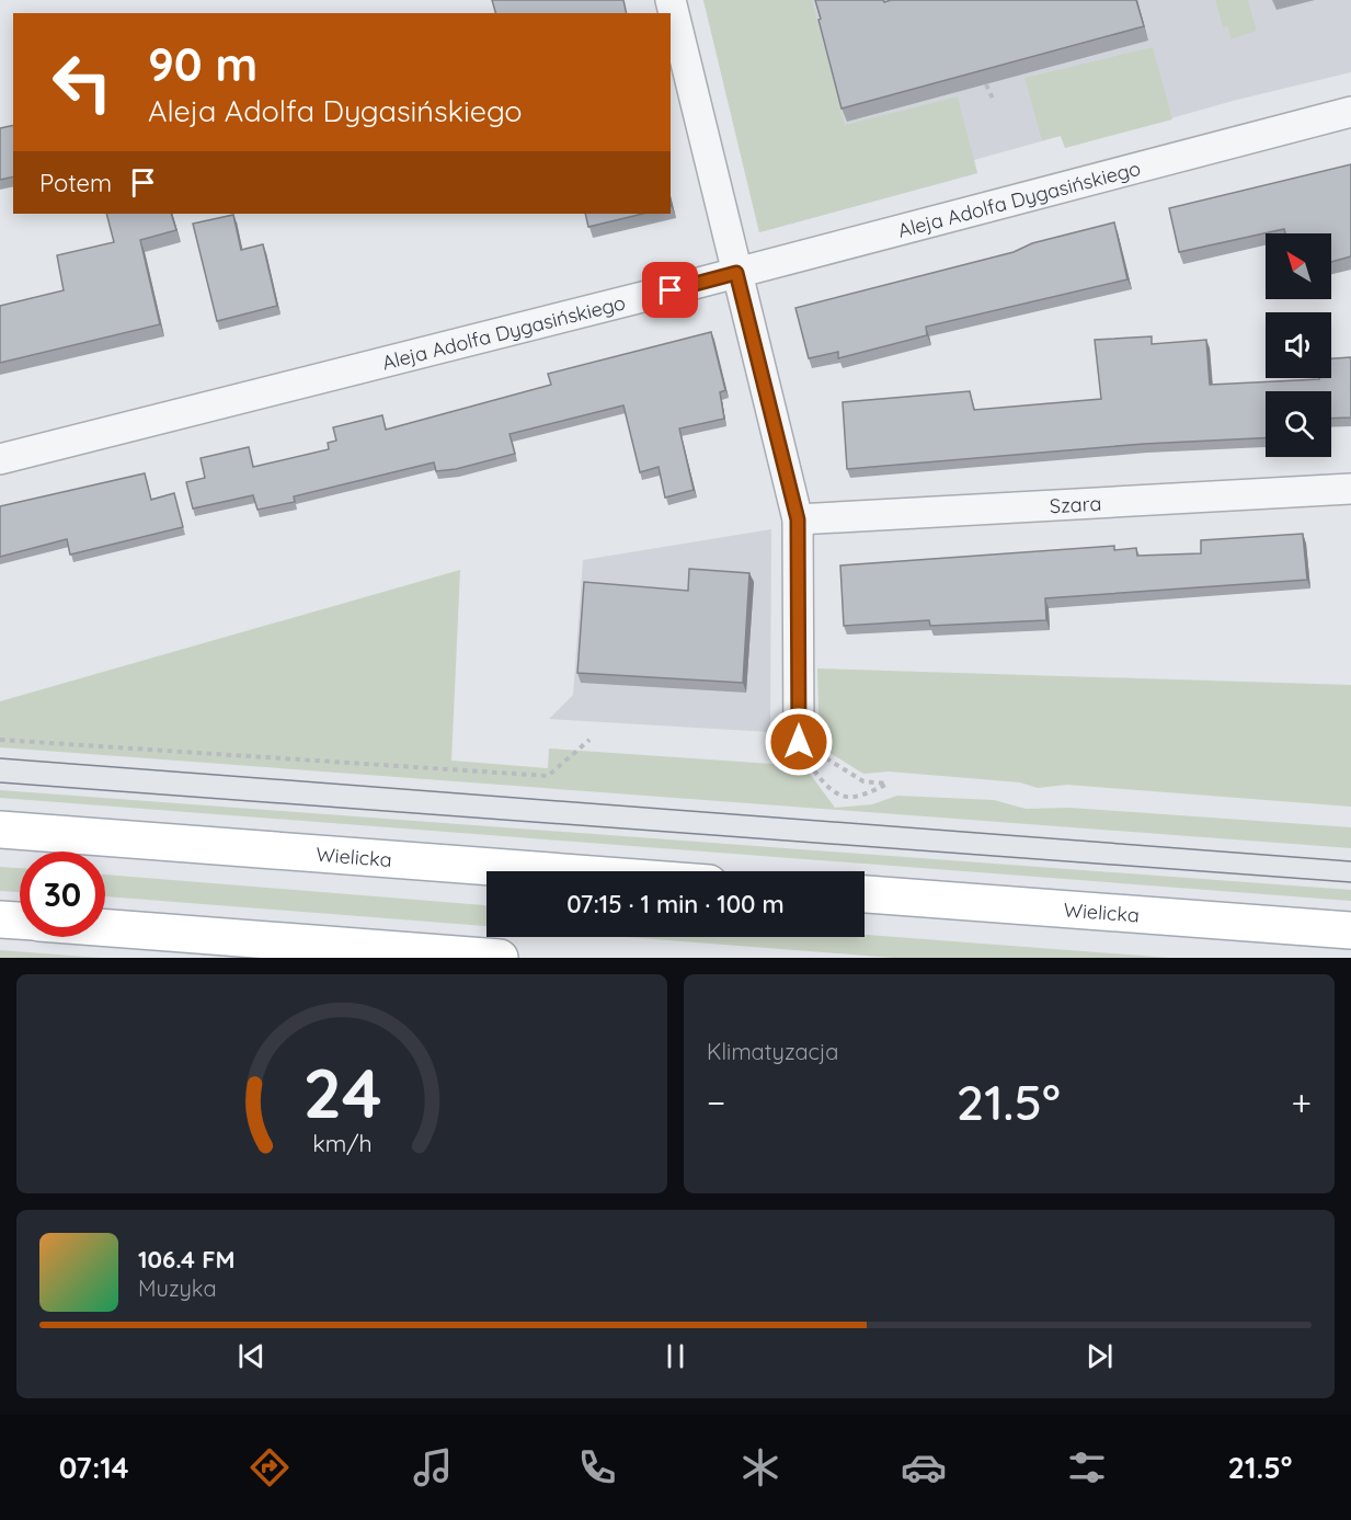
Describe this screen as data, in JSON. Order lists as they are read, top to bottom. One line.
{"streets":{"main road":["Wielicka"],"street":["Aleja Adolfa Dygasińskiego","Szara"]},"north":"top left","page":{"turn":["90 m","Aleja Adolfa Dygasińskiego"],"then":"Potem","limit":"30","trip":"07:15 · 1 min · 100 m","tile":"Klimatyzacja","heat":["−","21.5°","+"],"song":["106.4 FM","Muzyka"],"tabs":["07:14","21.5°"],"gauge":["24","km/h"]}}
